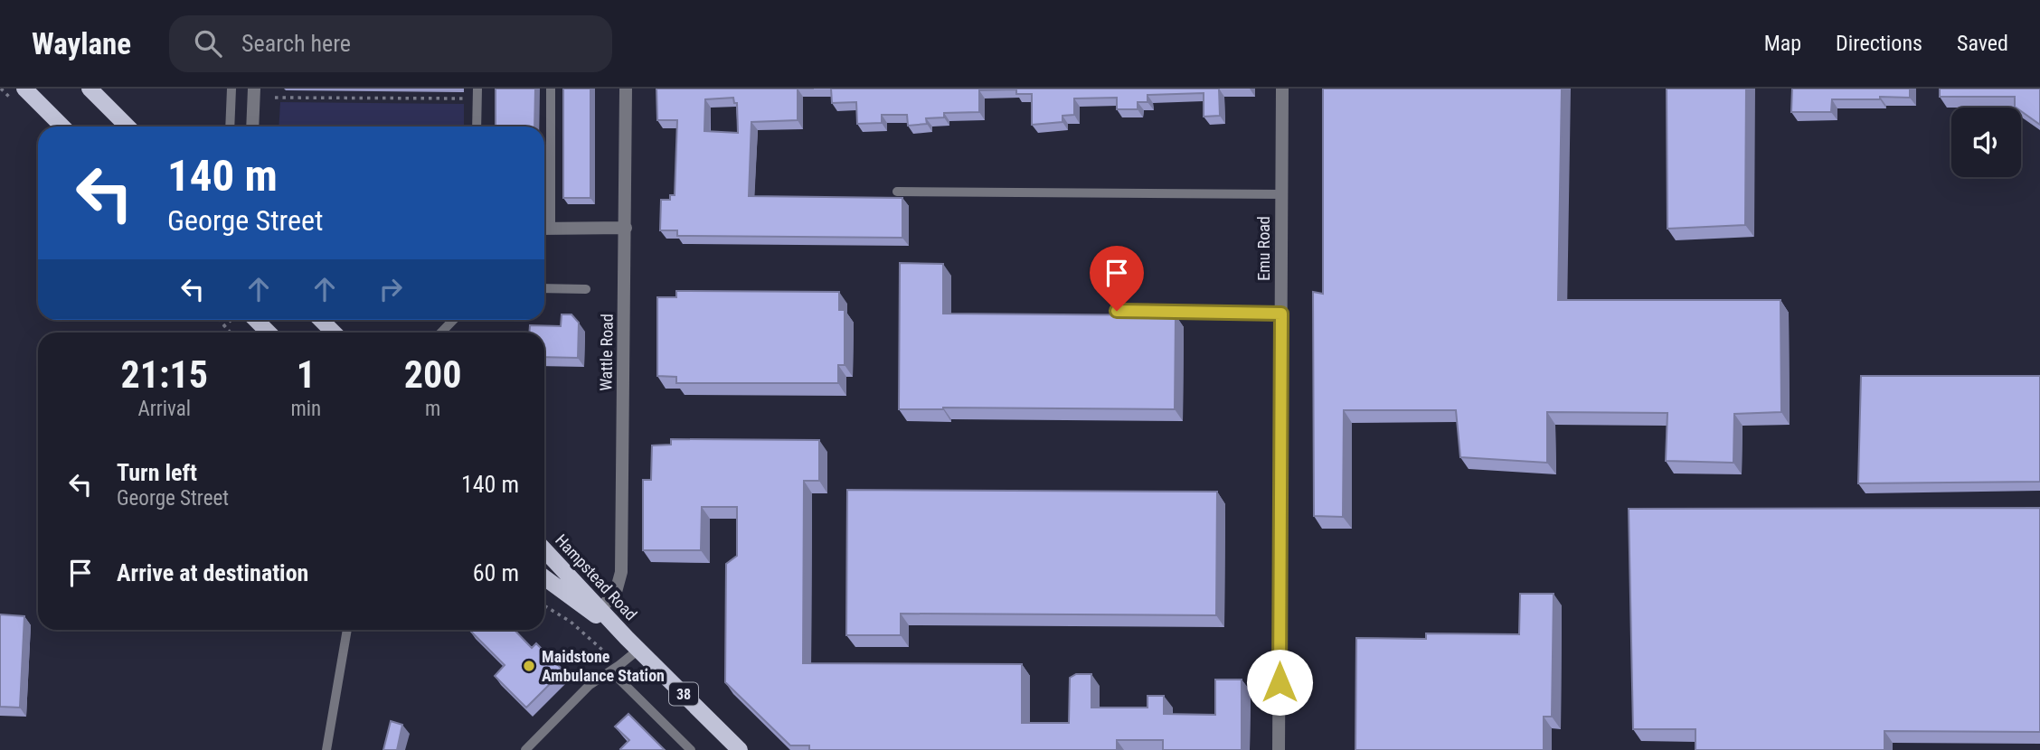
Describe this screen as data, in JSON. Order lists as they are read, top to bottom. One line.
{"streets":{"main road":["Hampstead Road","38"],"street":["Emu Road","Wattle Road"]},"crossings":[["Wattle Road","Hampstead Road"]],"places":["Maidstone Ambulance Station"],"page":{"header":"Waylane","search":"Search here","nav":["Map","Directions","Saved"],"turn":["140 m","George Street"],"eta":["21:15","Arrival","1","min","200","m"],"list":[{"name":"Turn left","note":"George Street","value":"140 m"},{"name":"Arrive at destination","value":"60 m"}]}}
